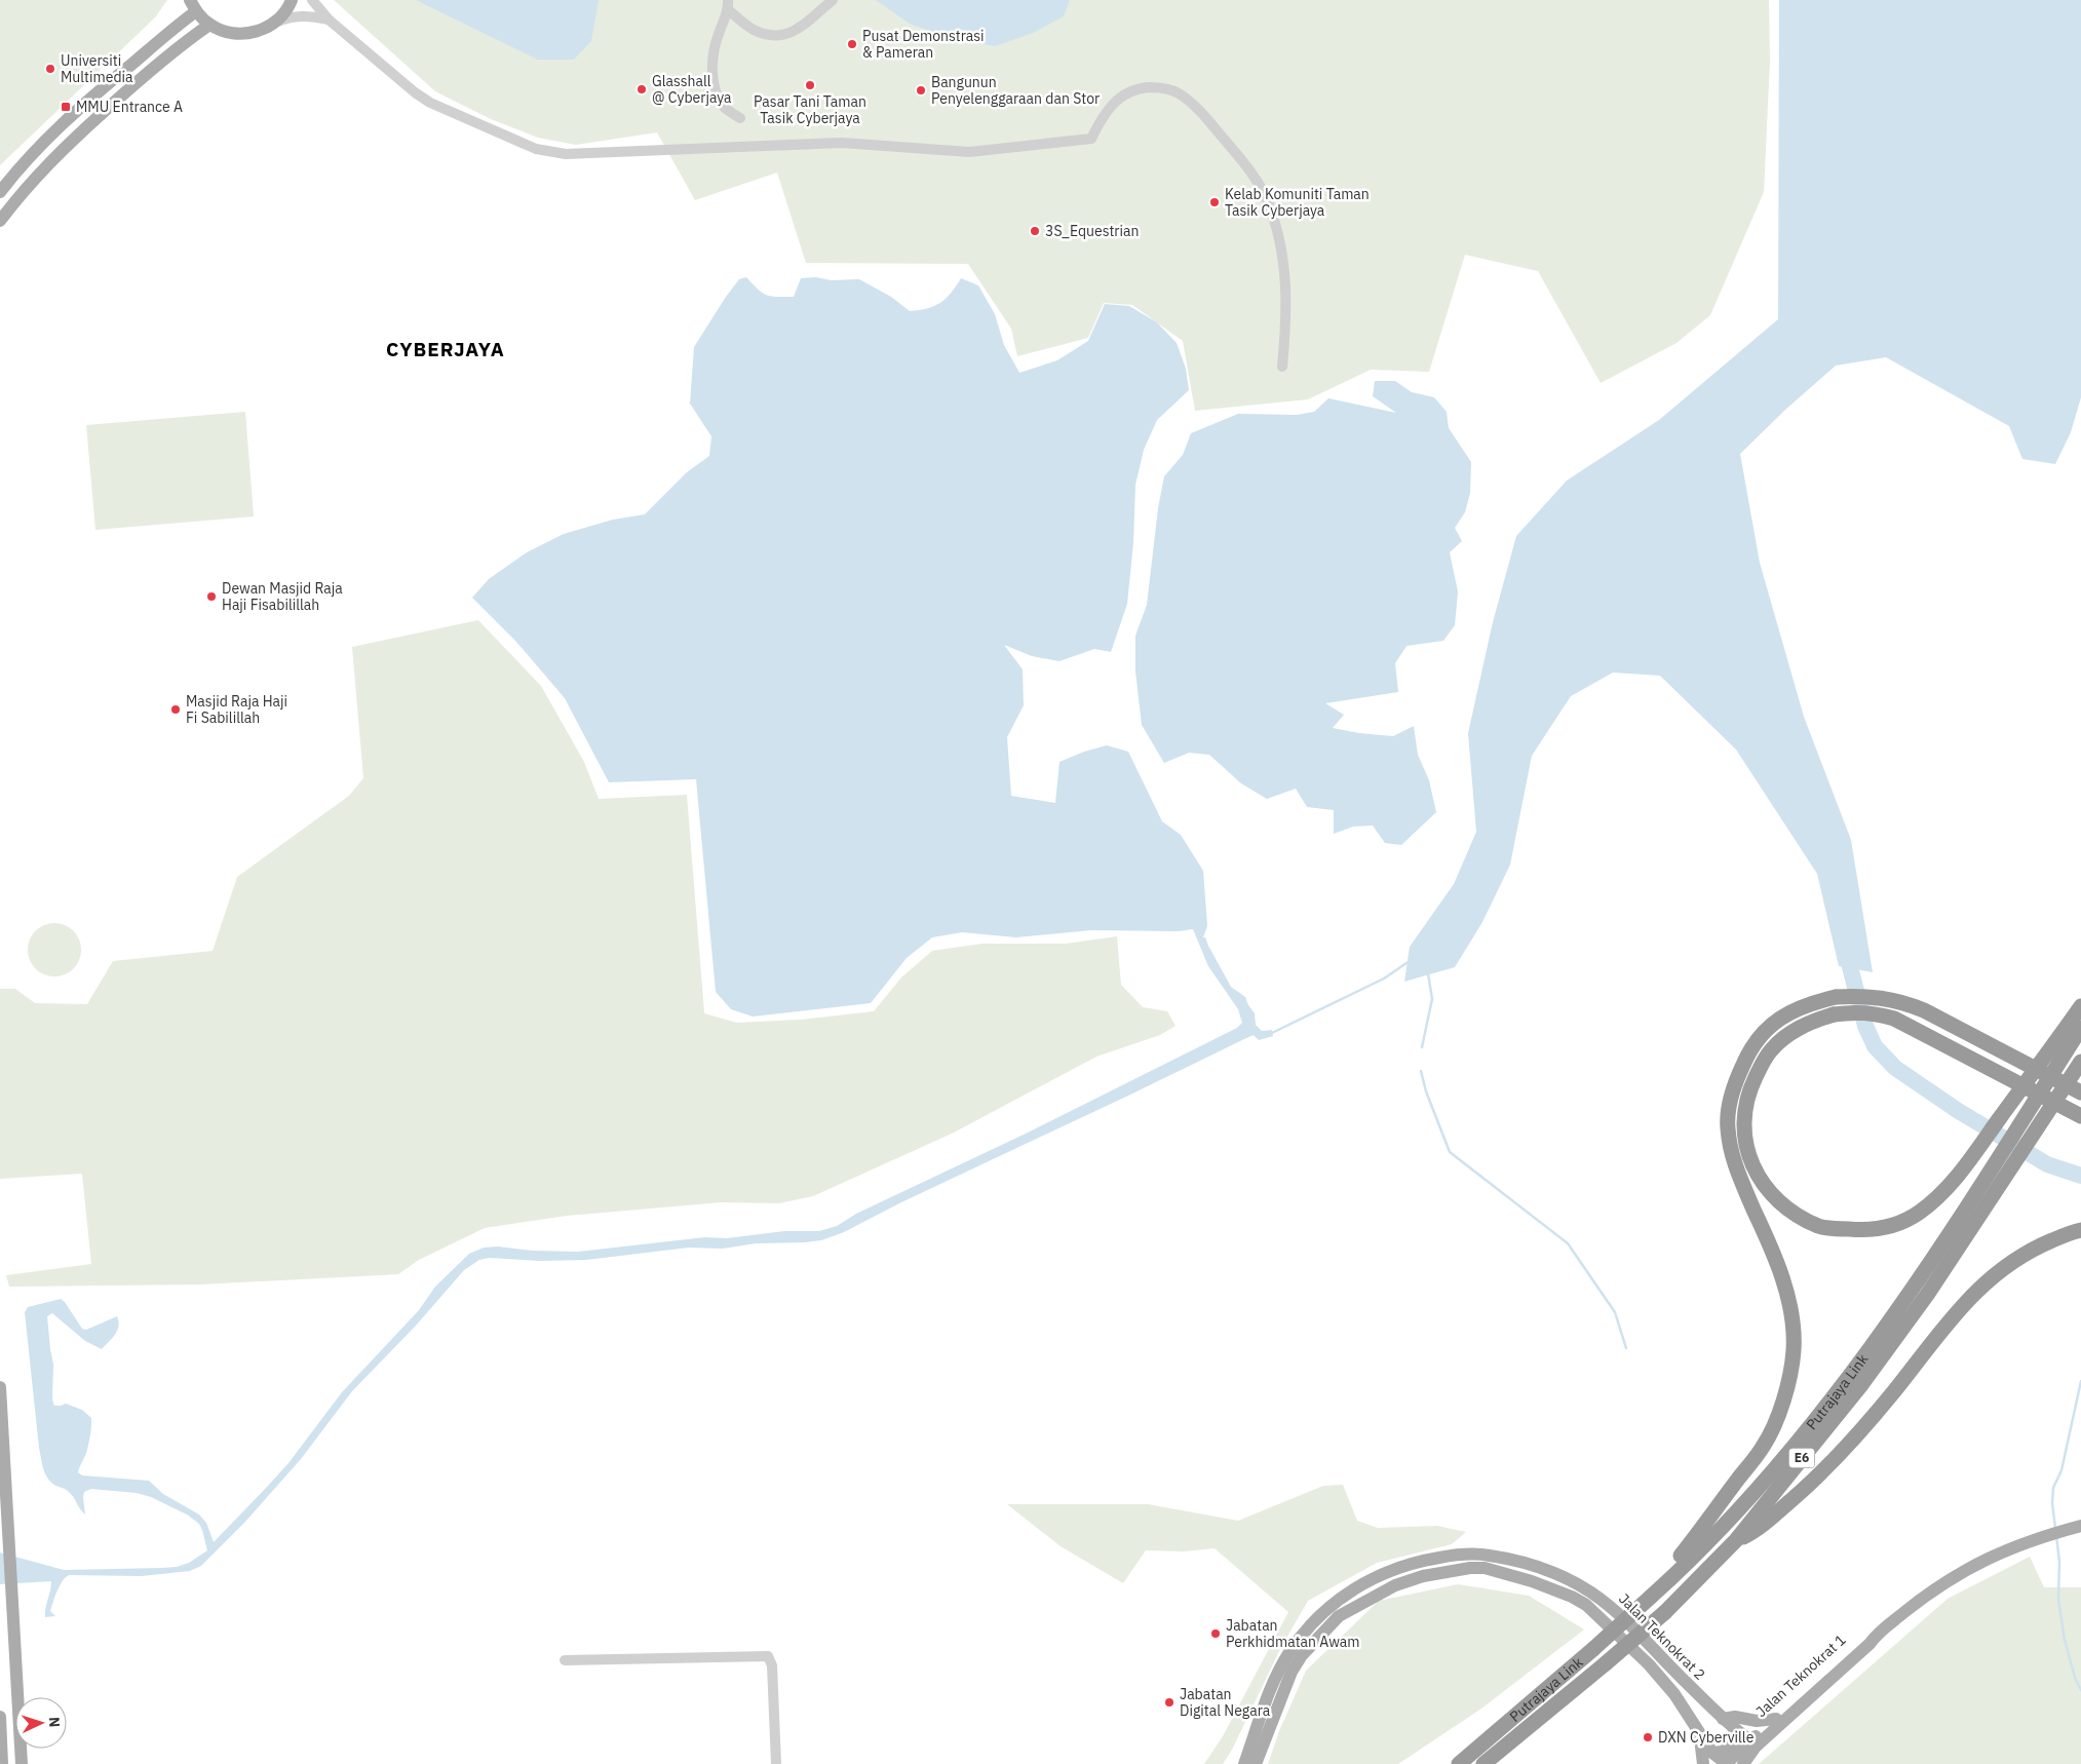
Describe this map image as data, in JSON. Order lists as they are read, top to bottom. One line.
{"streets":{"highway":["Putrajaya Link","E6"],"main road":["Jalan Teknokrat 2","Jalan Teknokrat 1"]},"crossings":[["Jalan Teknokrat 2","Jalan Teknokrat 1"]],"districts":["CYBERJAYA"],"places":{"other":["Pusat Demonstrasi & Pameran","Universiti Multimedia","Pasar Tani Taman Tasik Cyberjaya","Glasshall @ Cyberjaya","Bangunun Penyelenggaraan dan Stor","Kelab Komuniti Taman Tasik Cyberjaya","3S_Equestrian","Dewan Masjid Raja Haji Fisabilillah","Masjid Raja Haji Fi Sabilillah","Jabatan Perkhidmatan Awam","Jabatan Digital Negara","DXN Cyberville"],"transit":["MMU Entrance A"]},"north":"right"}
